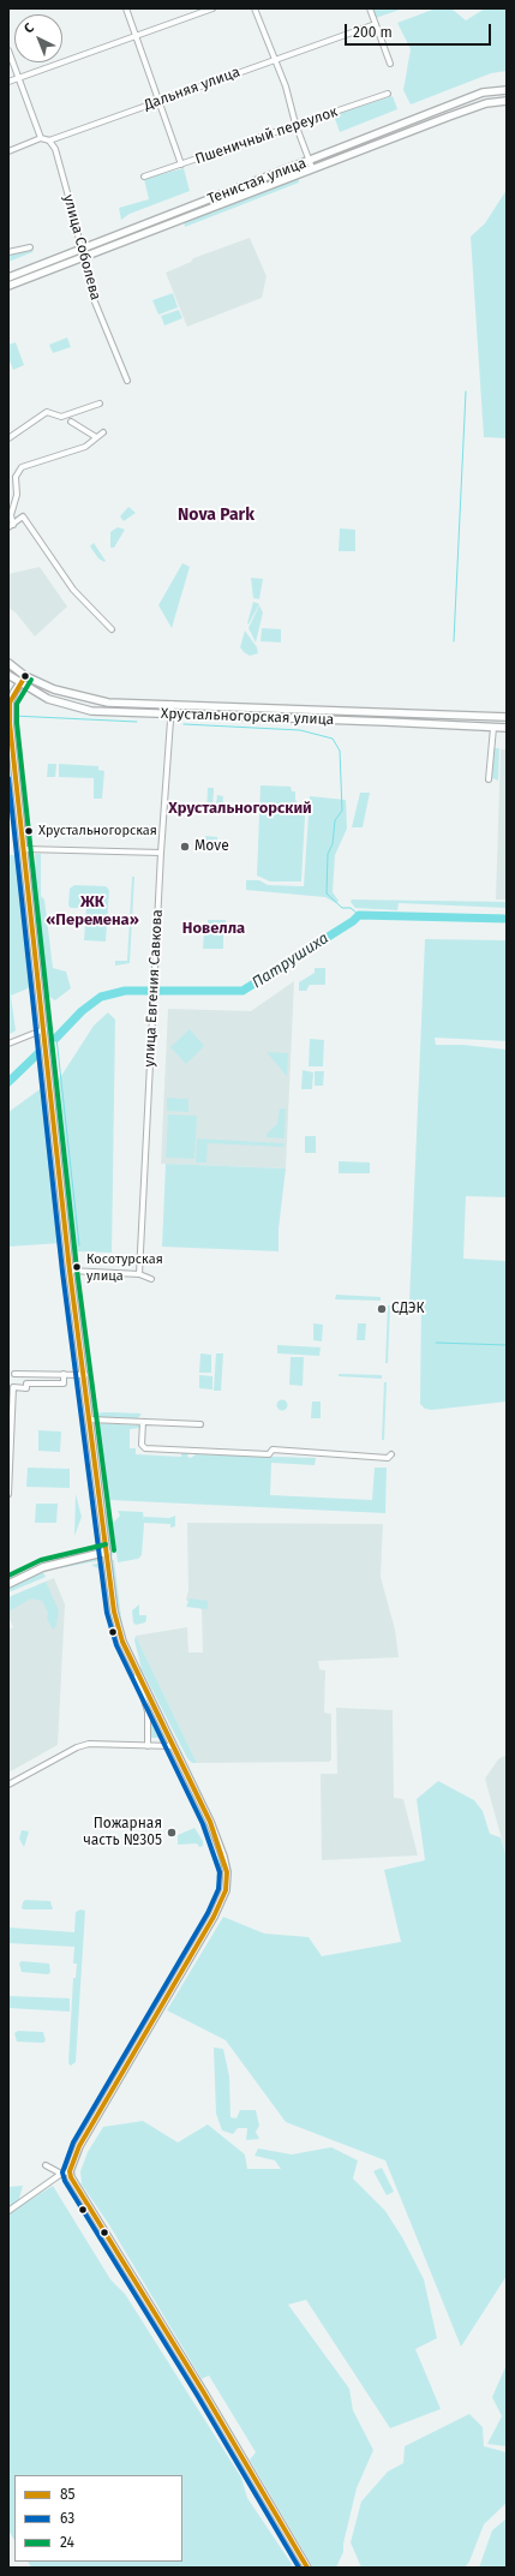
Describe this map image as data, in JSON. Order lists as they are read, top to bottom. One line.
{"streets":{"main road":["Тенистая улица","Хрустальногорская улица"],"street":["Дальняя улица","Пшеничный переулок","улица Соболева","улица Евгения Савкова"]},"crossings":[["Дальняя улица","улица Соболева"],["Тенистая улица","улица Соболева"],["Хрустальногорская улица","улица Евгения Савкова"]],"districts":["Nova Park","Хрустальногорский","ЖК «Перемена»","Новелла"],"water":["Патрушиха"],"places":["Хрустальногорская","Move","Косотурская улица","СДЭК","Пожарная часть №305"],"lines":["transit line 85","transit line 24","transit line 63"],"legend":["85","63","24"],"scale_bar":"200 m","north":"top left"}
